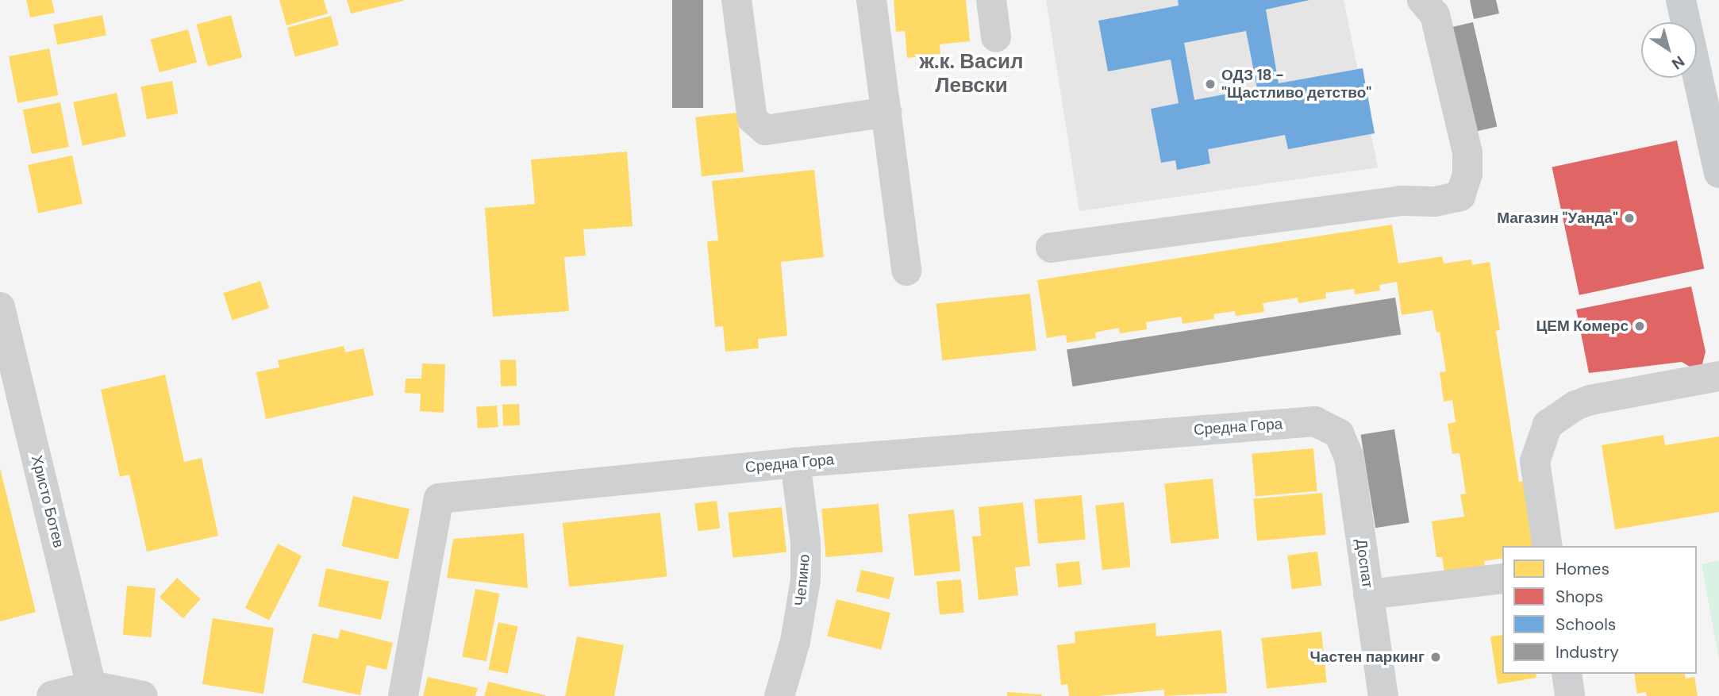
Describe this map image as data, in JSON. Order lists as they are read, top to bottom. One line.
{"streets":{"street":["Средна Гора","Христо Ботев","Доспат","Чепино"]},"crossings":[["Средна Гора","Доспат"],["Средна Гора","Чепино"]],"districts":["ж.к. Васил Левски"],"places":["ОДЗ 18 - \"Щастливо детство\"","Магазин \"Уанда\"","ЦЕМ Комерс","Частен паркинг"],"legend":["Homes","Shops","Schools","Industry"],"north":"bottom right"}
